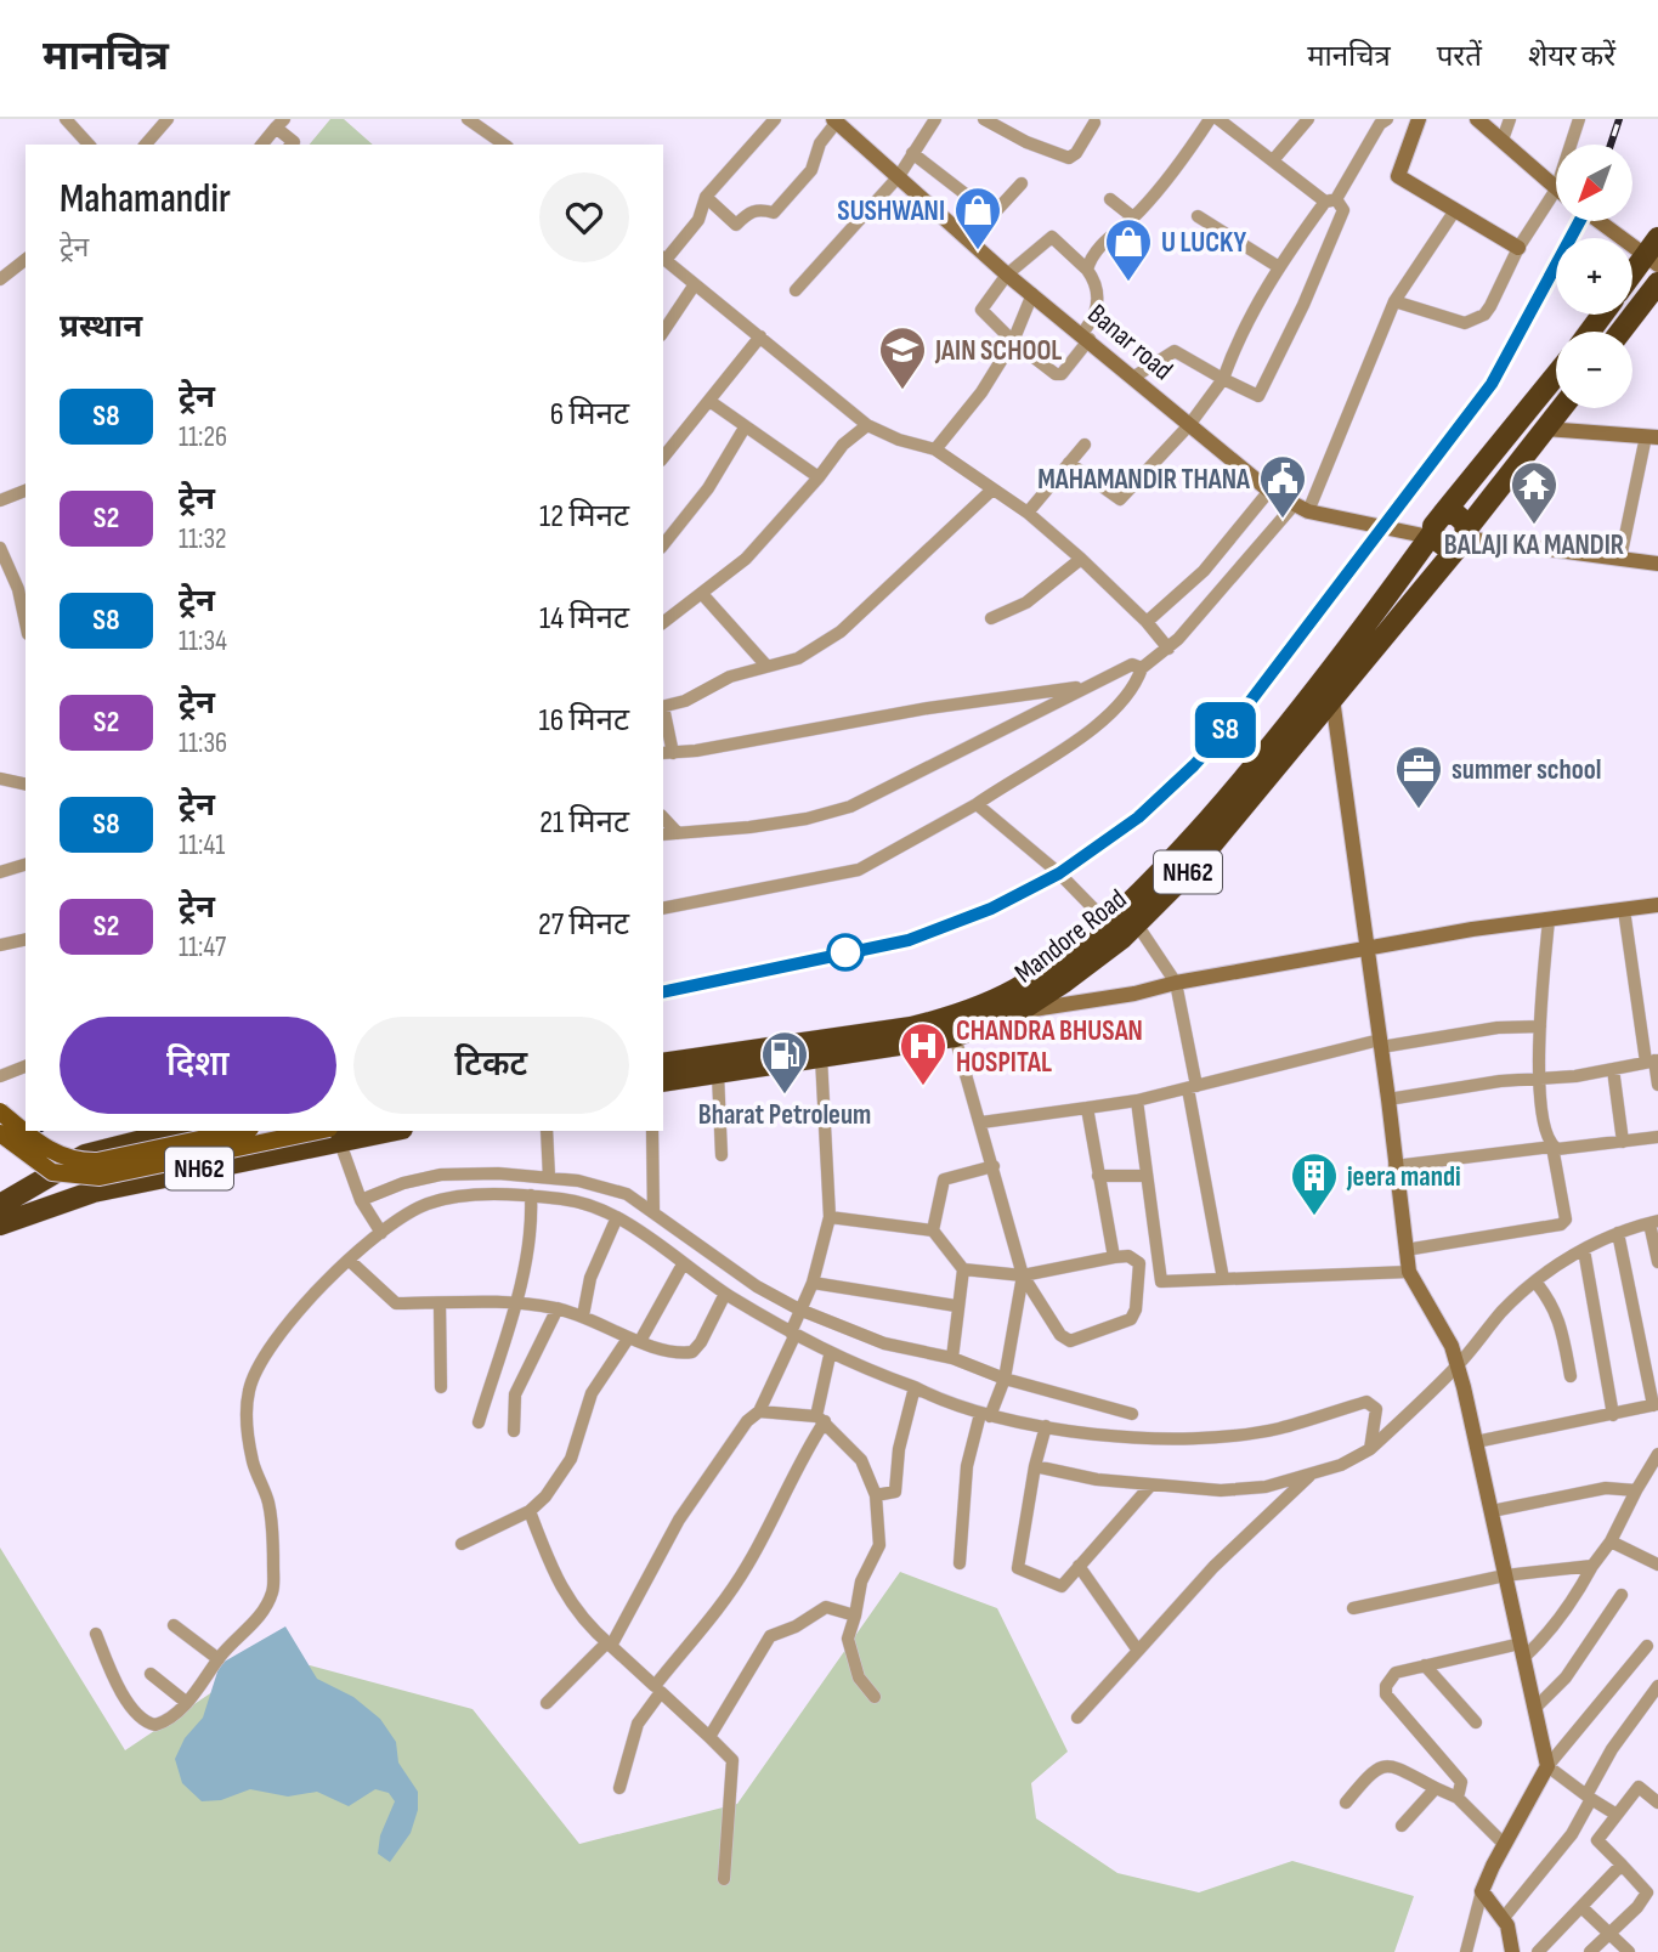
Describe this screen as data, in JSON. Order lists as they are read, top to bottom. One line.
{"streets":{"highway":["NH62","Mandore Road"],"street":["Banar road"]},"crossings":[["Banar road","Mandore Road"]],"places":{"shop":["SUSHWANI","U LUCKY"],"school or university":["JAIN SCHOOL"],"public building":["MAHAMANDIR THANA"],"temple":["BALAJI KA MANDIR"],"office":["summer school"],"hospital":["CHANDRA BHUSAN HOSPITAL"],"fuel station":["Bharat Petroleum"],"building":["jeera mandi"]},"north":"bottom left","page":{"header":"मानचित्र","nav":["मानचित्र","परतें","शेयर करें"],"on_map":"S8","map_buttons":["+","−"],"heading":[["Mahamandir","ट्रेन"],"प्रस्थान"],"list":[{"mark":"S8","name":"ट्रेन","note":"11:26","value":"6 मिनट"},{"mark":"S2","name":"ट्रेन","note":"11:32","value":"12 मिनट"},{"mark":"S8","name":"ट्रेन","note":"11:34","value":"14 मिनट"},{"mark":"S2","name":"ट्रेन","note":"11:36","value":"16 मिनट"},{"mark":"S8","name":"ट्रेन","note":"11:41","value":"21 मिनट"},{"mark":"S2","name":"ट्रेन","note":"11:47","value":"27 मिनट"}],"buttons":["दिशा","टिकट"]}}
